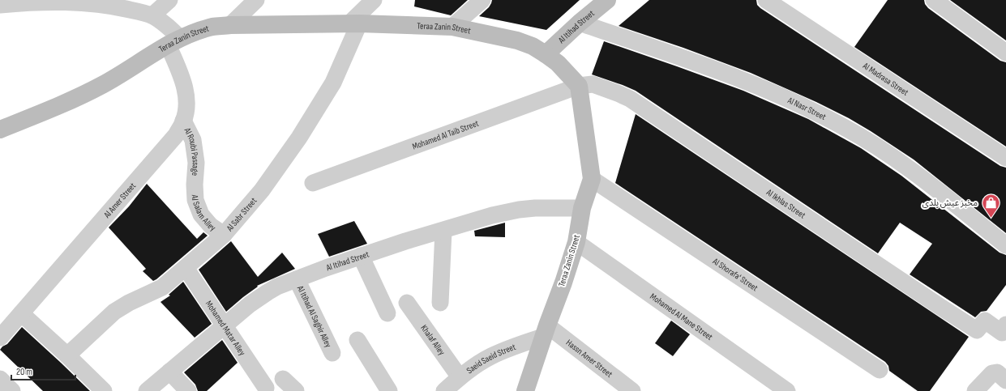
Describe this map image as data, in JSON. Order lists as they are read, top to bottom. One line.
{"streets":{"street":["Al Itihad Street","Teraa Zanin Street","Al Madrasa Street","Al Nasr Street","Mohamed Al Taib Street","Al Roubi Passage","Al Amer Street","Al Ikhlas Street","Al Salam Alley","Al Sabr Street","Al Shorafa' Street","Al Itihad Al Saghir Alley","Mohamed Al Mane Street","Mohamed Matar Alley","Khalaf Alley","Hassn Amer Street","Saeid Saeid Street"]},"crossings":[["Al Itihad Street","Teraa Zanin Street"],["Al Itihad Street","Al Nasr Street"],["Al Itihad Street","Al Itihad Al Saghir Alley"],["Al Itihad Street","Mohamed Matar Alley"],["Teraa Zanin Street","Mohamed Al Taib Street"],["Teraa Zanin Street","Al Amer Street"],["Teraa Zanin Street","Al Ikhlas Street"],["Teraa Zanin Street","Al Sabr Street"],["Teraa Zanin Street","Al Shorafa' Street"],["Teraa Zanin Street","Mohamed Al Mane Street"],["Teraa Zanin Street","Hassn Amer Street"],["Teraa Zanin Street","Saeid Saeid Street"],["Mohamed Al Taib Street","Al Ikhlas Street"],["Al Roubi Passage","Al Amer Street"],["Al Roubi Passage","Al Salam Alley"],["Al Salam Alley","Al Sabr Street"],["Al Sabr Street","Mohamed Matar Alley"],["Khalaf Alley","Saeid Saeid Street"],["Hassn Amer Street","Saeid Saeid Street"]],"places":{"shop":["مخبز عيش بلدى"]},"scale_bar":"20 m"}
